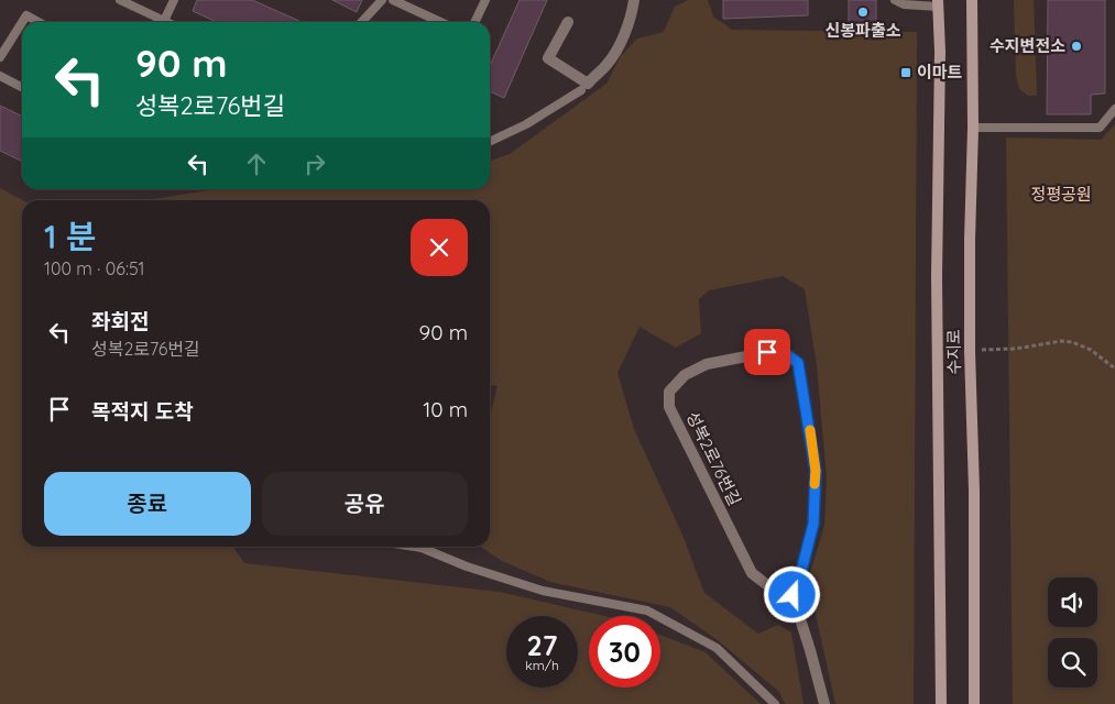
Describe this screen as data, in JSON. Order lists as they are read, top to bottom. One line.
{"streets":{"main road":["수지로"],"street":["성복2로76번길"]},"parks":["정평공원"],"places":{"other":["신봉파출소","수지변전소"],"transit":["이마트"]},"page":{"turn":["90 m","성복2로76번길"],"heading":["1 분","100 m · 06:51"],"list":[{"name":"좌회전","note":"성복2로76번길","value":"90 m"},{"name":"목적지 도착","value":"10 m"}],"buttons":["종료","공유"],"speed":"27 km/h","limit":"30"}}
